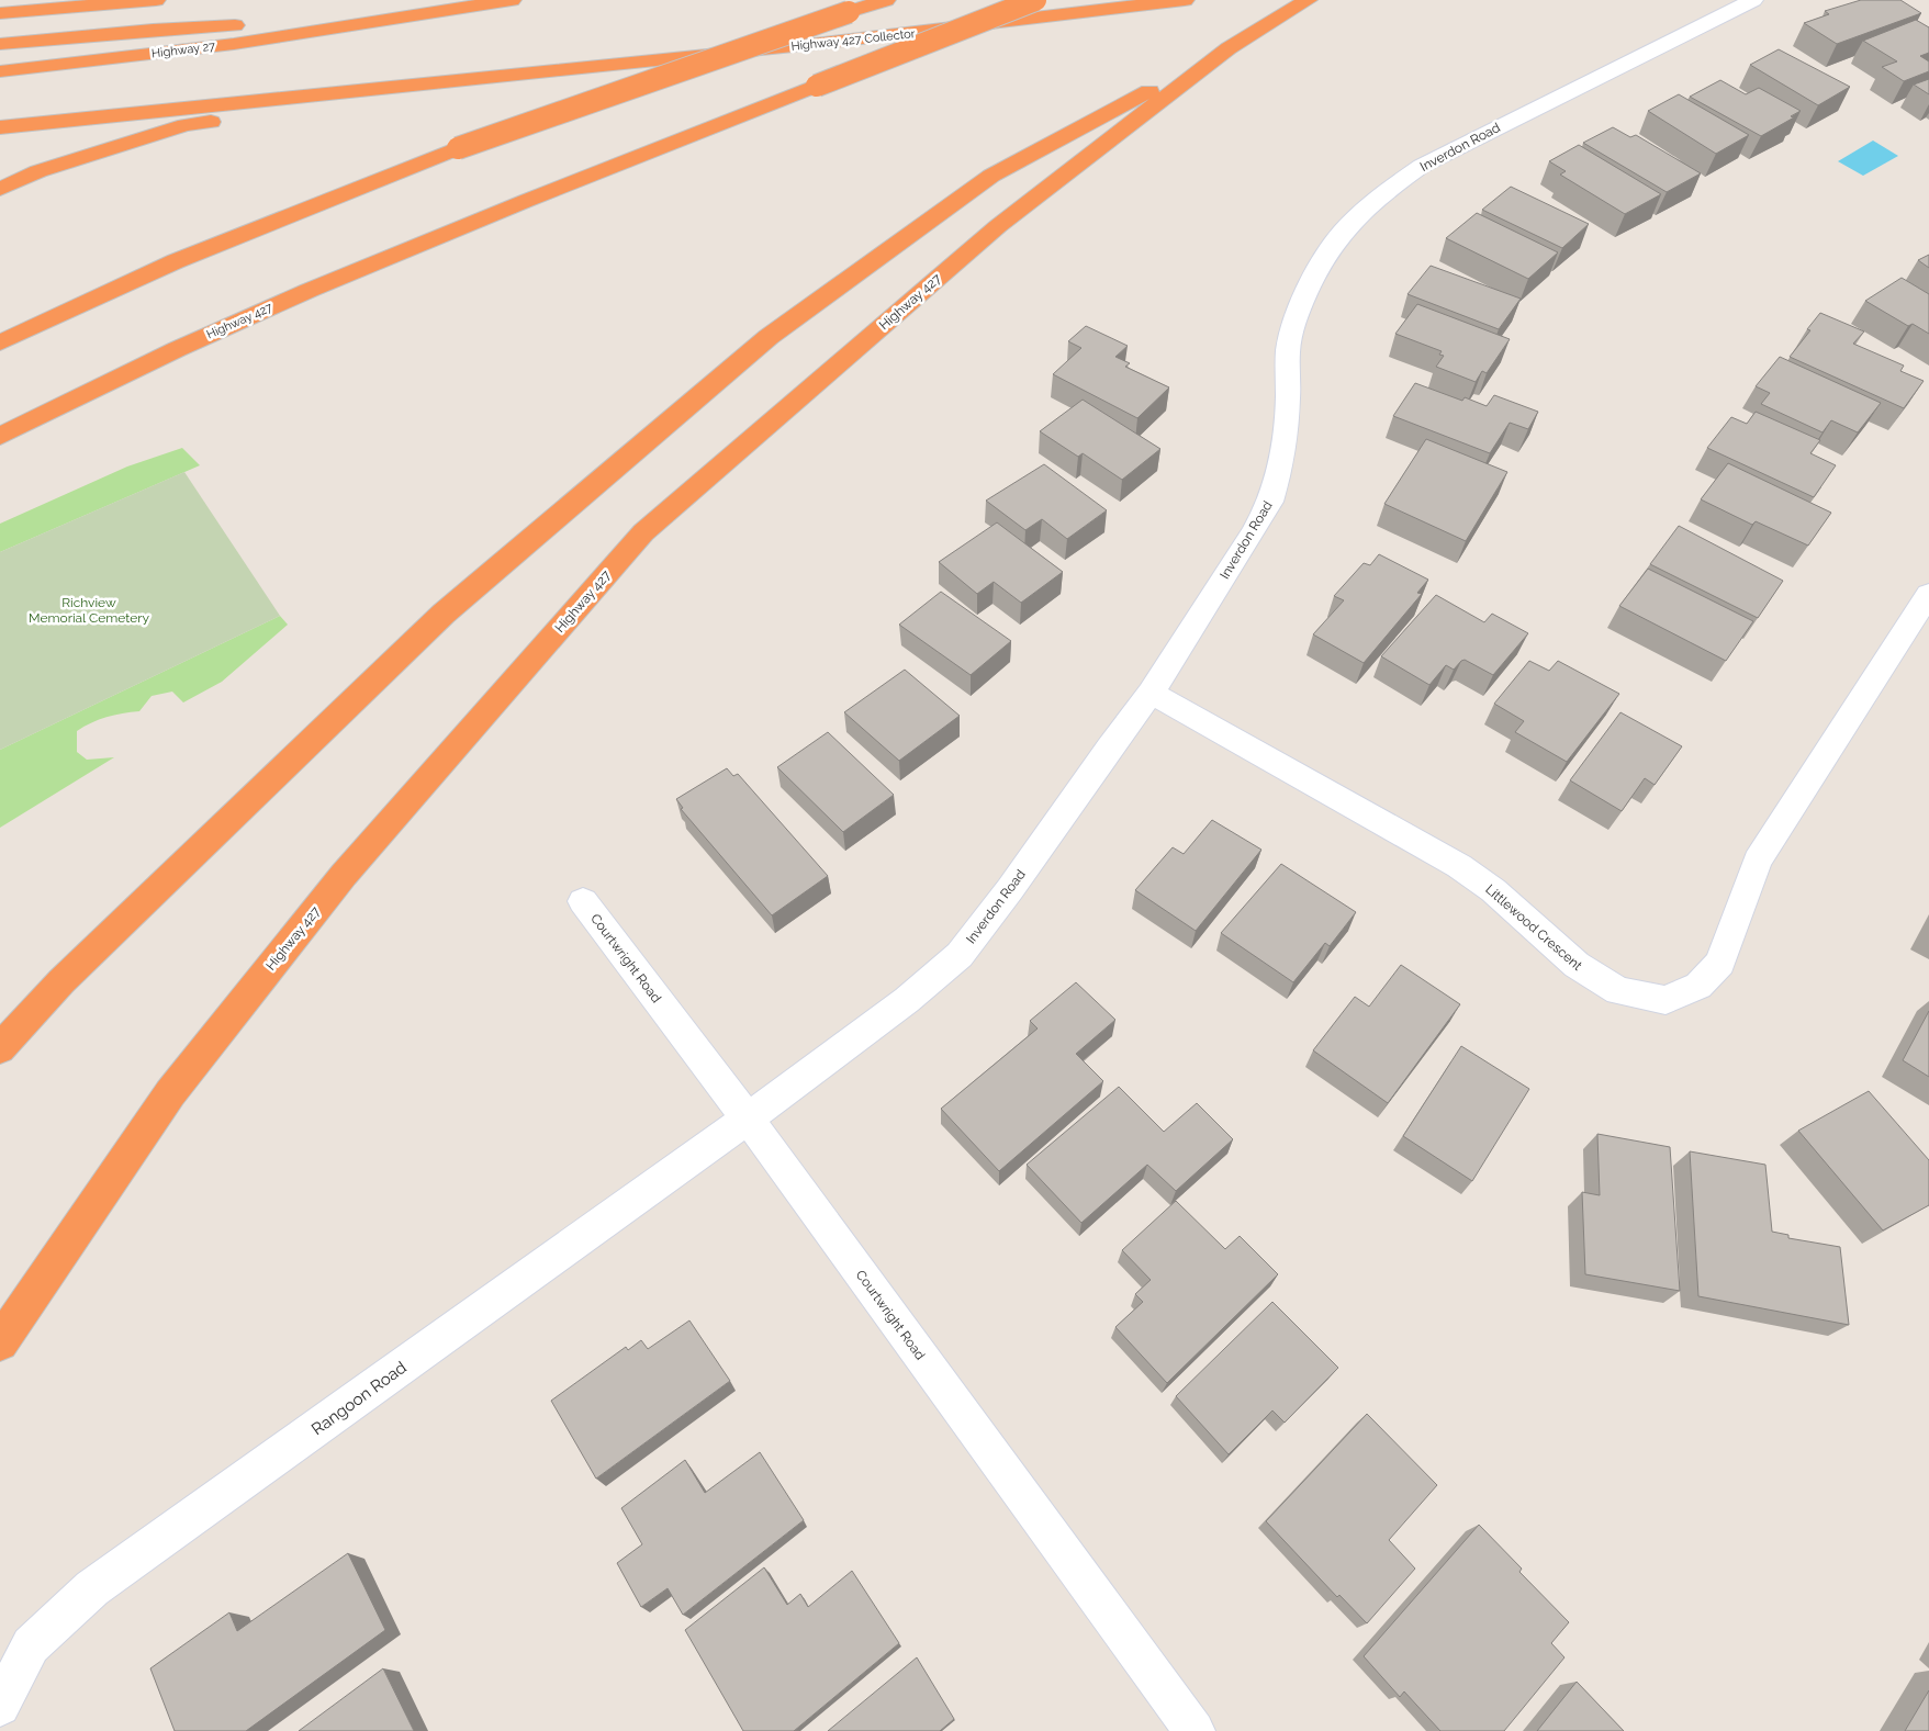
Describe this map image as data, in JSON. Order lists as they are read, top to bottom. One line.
{"streets":{"highway":["Highway 427 Collector","Highway 27","Highway 427"],"street":["Inverdon Road","Littlewood Crescent","Courtwright Road","Rangoon Road"]},"crossings":[["Inverdon Road","Littlewood Crescent"],["Inverdon Road","Courtwright Road"],["Inverdon Road","Rangoon Road"],["Courtwright Road","Rangoon Road"]],"parks":["Richview Memorial Cemetery"]}
